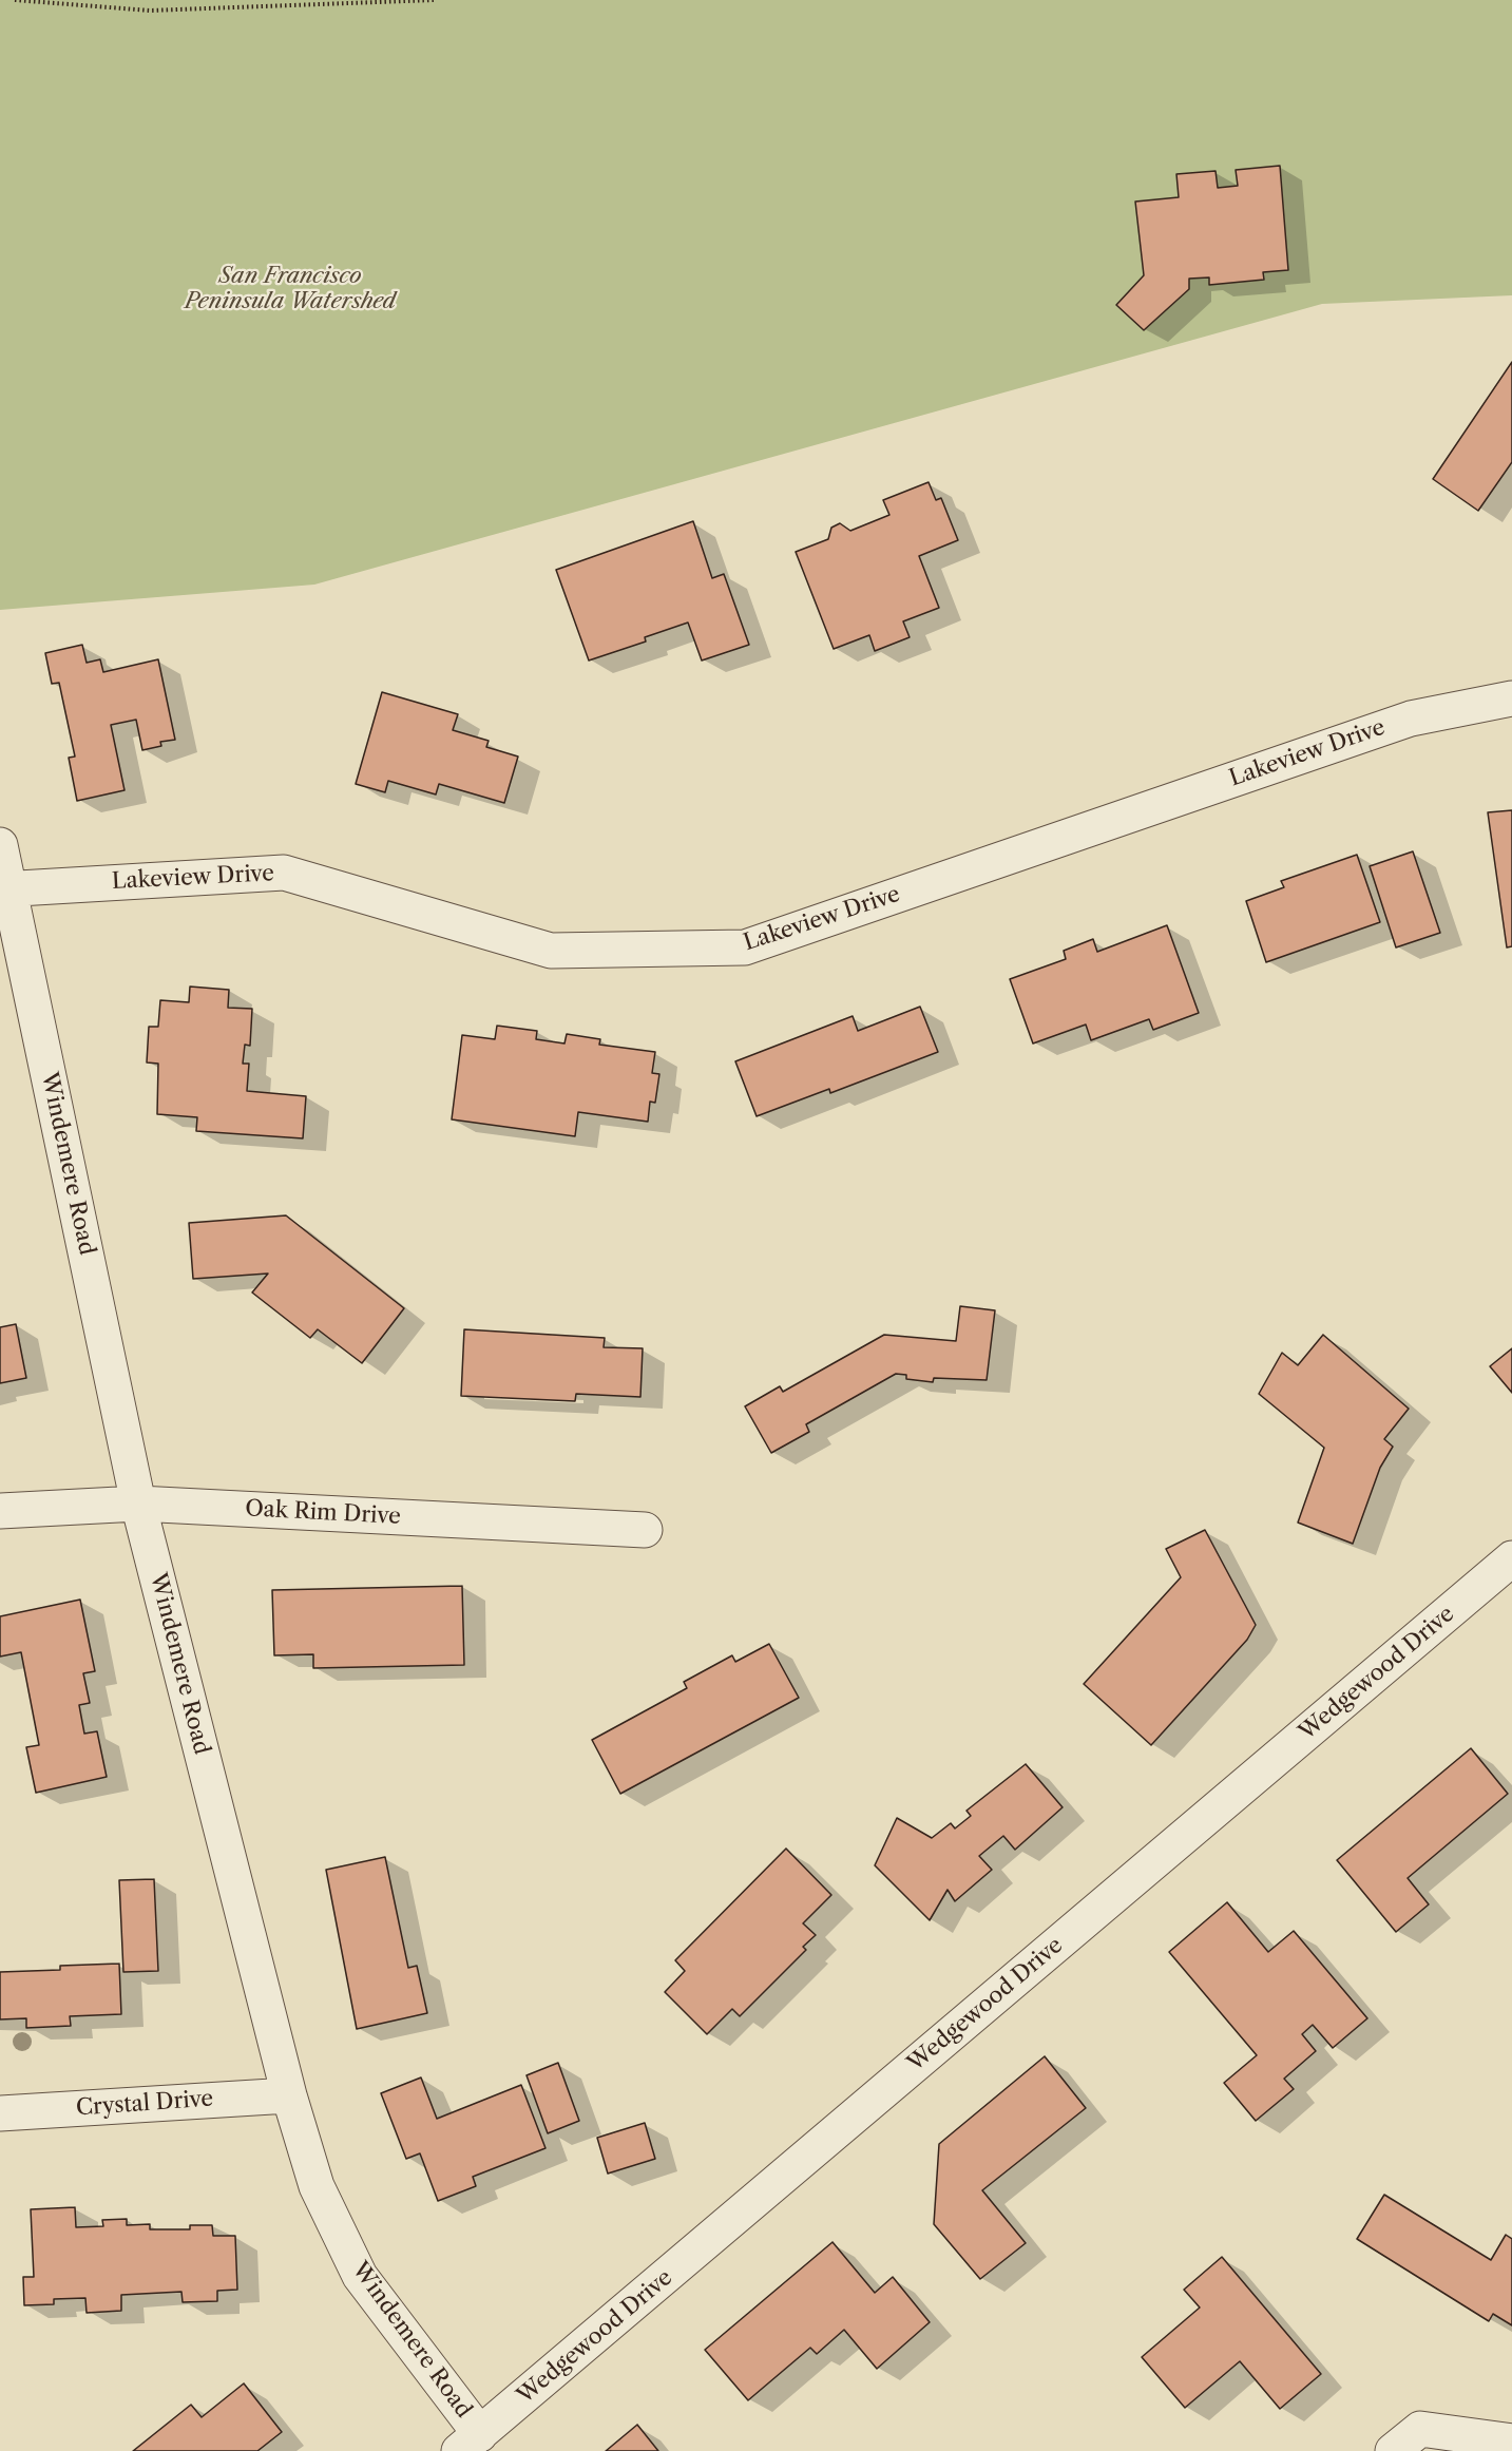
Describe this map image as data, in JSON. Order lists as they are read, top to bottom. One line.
{"streets":{"street":["Lakeview Drive","Windemere Road","Oak Rim Drive","Wedgewood Drive","Crystal Drive"]},"crossings":[["Lakeview Drive","Windemere Road"],["Windemere Road","Oak Rim Drive"],["Windemere Road","Wedgewood Drive"],["Windemere Road","Crystal Drive"]],"parks":["San Francisco Peninsula Watershed"]}
